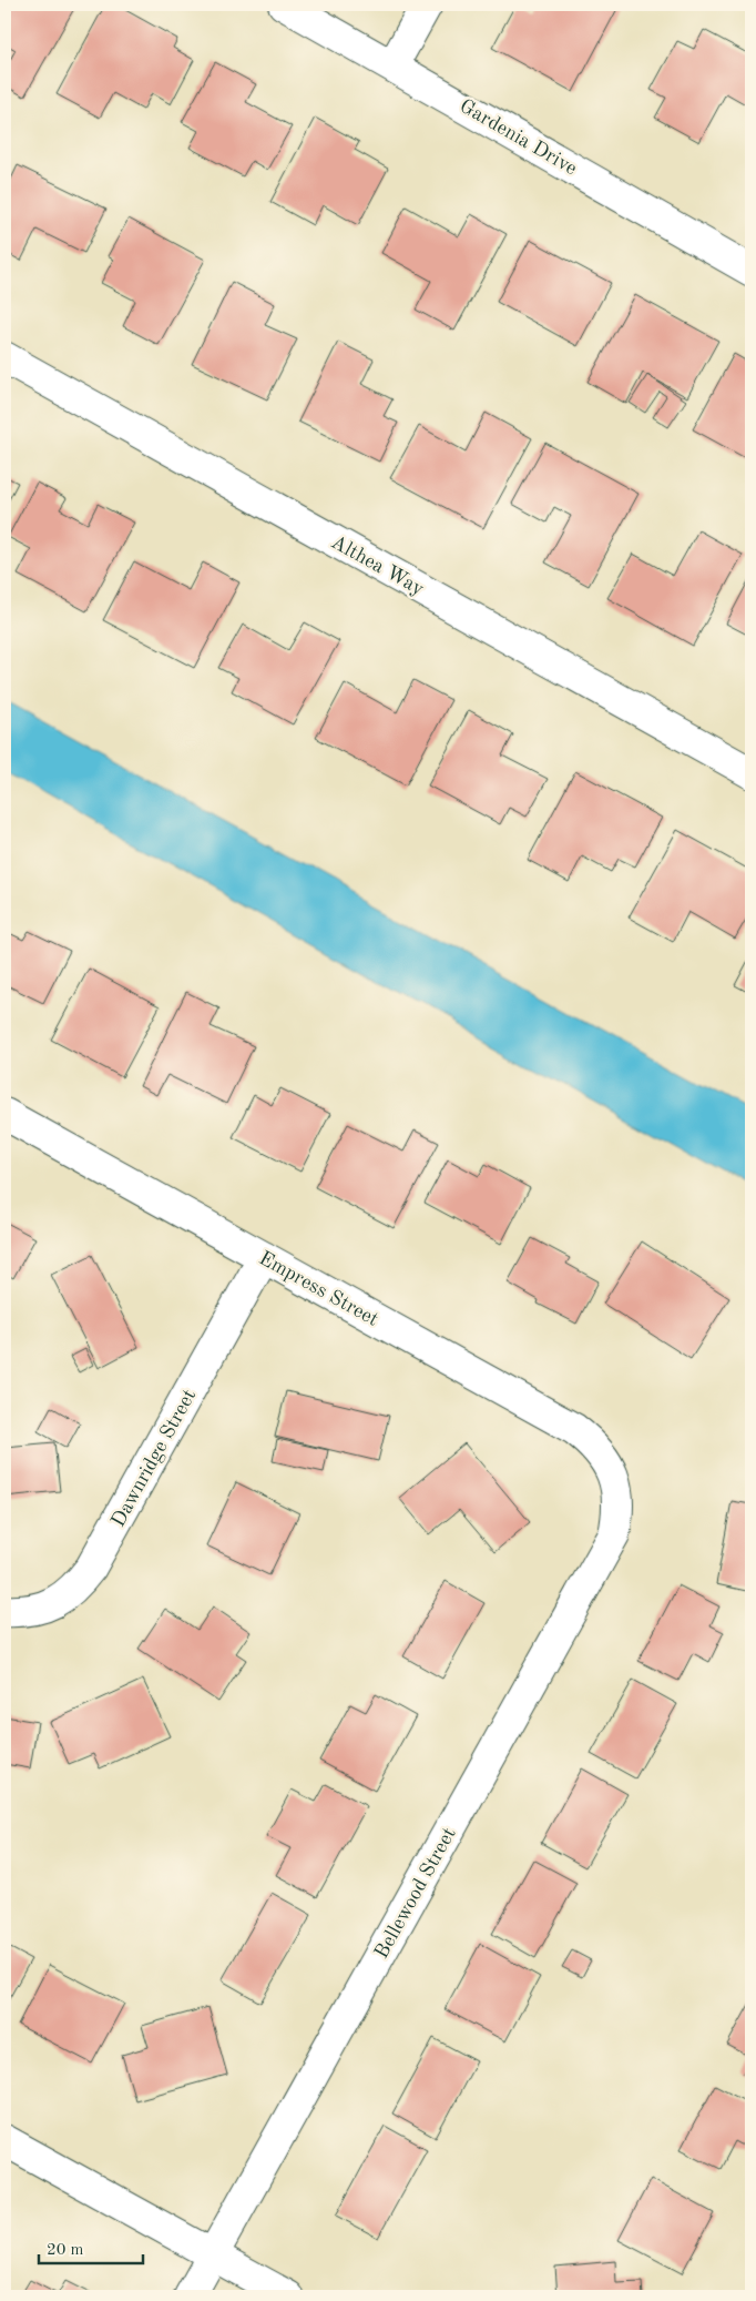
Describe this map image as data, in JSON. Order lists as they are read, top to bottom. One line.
{"streets":{"street":["Gardenia Drive","Althea Way","Empress Street","Dawnridge Street","Bellewood Street"]},"crossings":[["Empress Street","Dawnridge Street"],["Empress Street","Bellewood Street"]],"scale_bar":"20 m"}
